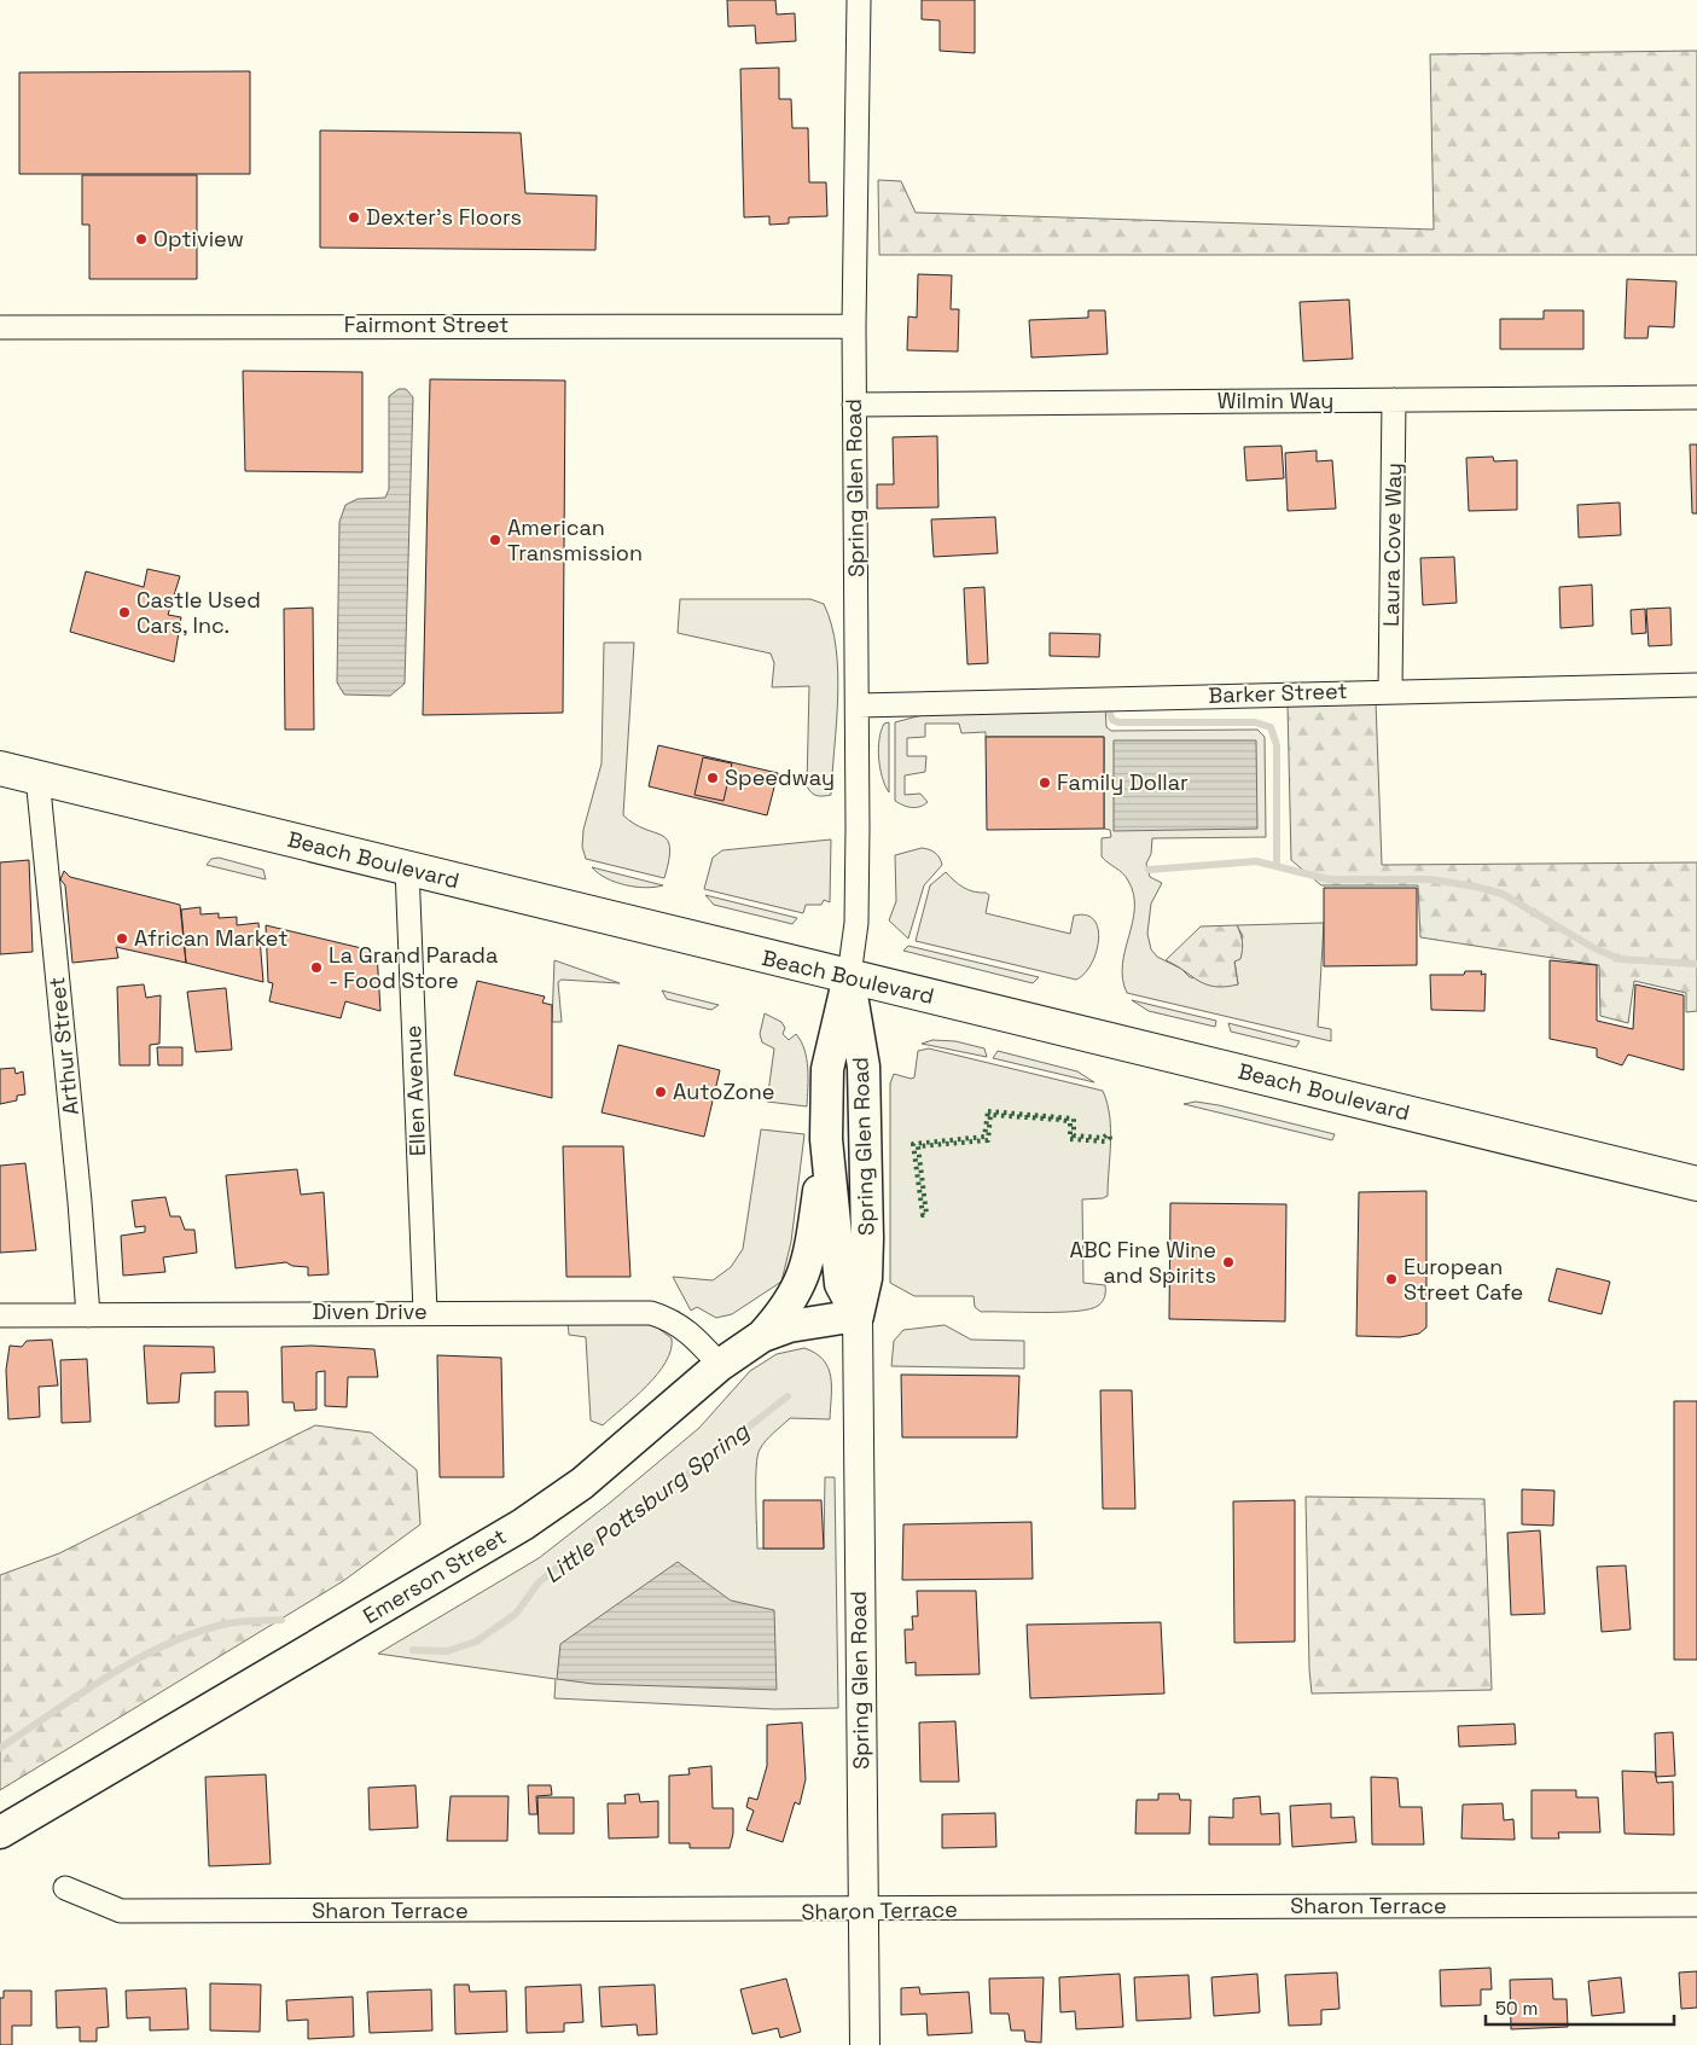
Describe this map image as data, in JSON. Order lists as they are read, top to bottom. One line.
{"streets":{"highway":["Beach Boulevard"],"main road":["Spring Glen Road","Emerson Street"],"street":["Fairmont Street","Wilmin Way","Laura Cove Way","Barker Street","Arthur Street","Ellen Avenue","Diven Drive","Sharon Terrace"]},"crossings":[["Fairmont Street","Spring Glen Road"],["Wilmin Way","Spring Glen Road"],["Wilmin Way","Laura Cove Way"],["Spring Glen Road","Barker Street"],["Spring Glen Road","Beach Boulevard"],["Spring Glen Road","Emerson Street"],["Spring Glen Road","Sharon Terrace"],["Laura Cove Way","Barker Street"],["Beach Boulevard","Arthur Street"],["Beach Boulevard","Ellen Avenue"],["Arthur Street","Diven Drive"],["Ellen Avenue","Diven Drive"],["Diven Drive","Emerson Street"]],"water":["Little Pottsburg Spring"],"places":["Dexter's Floors","Optiview","American Transmission","Castle Used Cars, Inc.","Speedway","Family Dollar","African Market","La Grand Parada - Food Store","AutoZone","ABC Fine Wine and Spirits","European Street Cafe"],"scale_bar":"50 m"}
